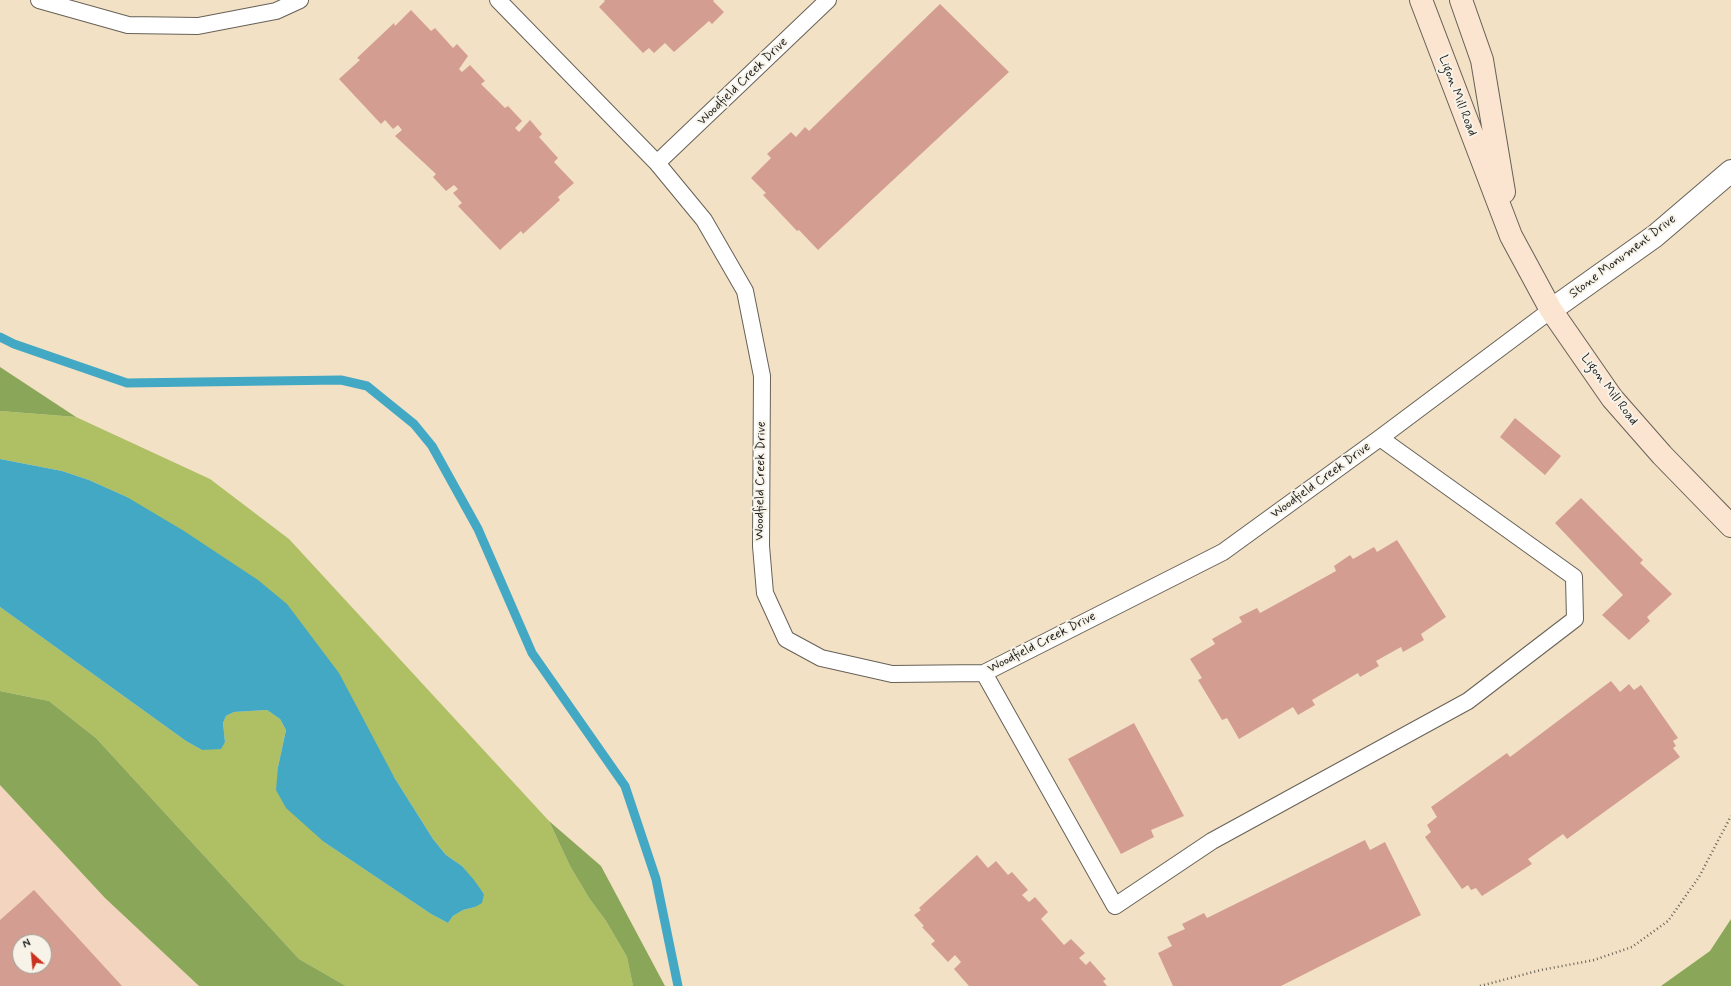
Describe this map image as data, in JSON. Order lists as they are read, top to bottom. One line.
{"streets":{"main road":["Ligon Mill Road"],"street":["Stone Monument Drive"],"lane":["Woodfield Creek Drive"]},"crossings":[["Woodfield Creek Drive","Ligon Mill Road"],["Woodfield Creek Drive","Stone Monument Drive"],["Ligon Mill Road","Stone Monument Drive"]],"north":"top left"}
